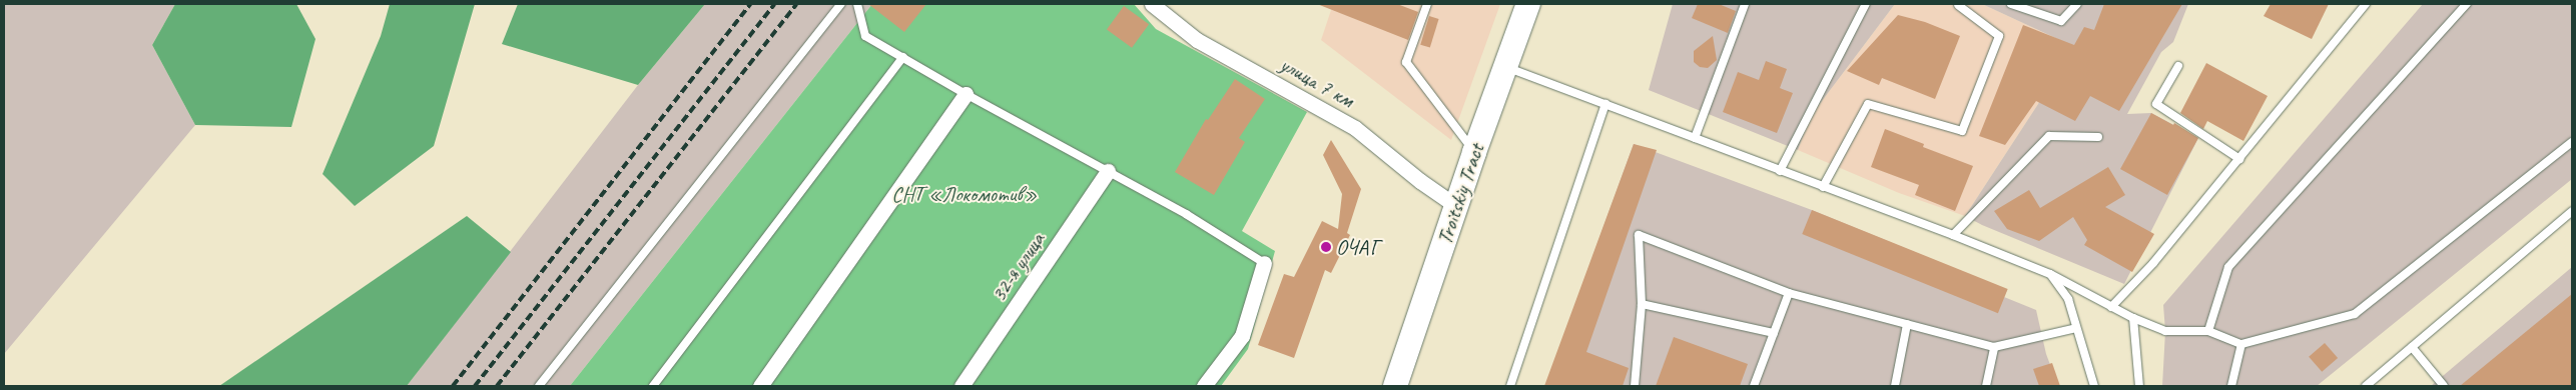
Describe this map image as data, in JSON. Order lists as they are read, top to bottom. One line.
{"streets":{"main road":["Troitskiy Tract"],"street":["улица 7 км","32-я улица"]},"crossings":[["улица 7 км","Troitskiy Tract"]],"parks":["СНТ «Локомотив»"],"places":["ОЧАГ"]}
